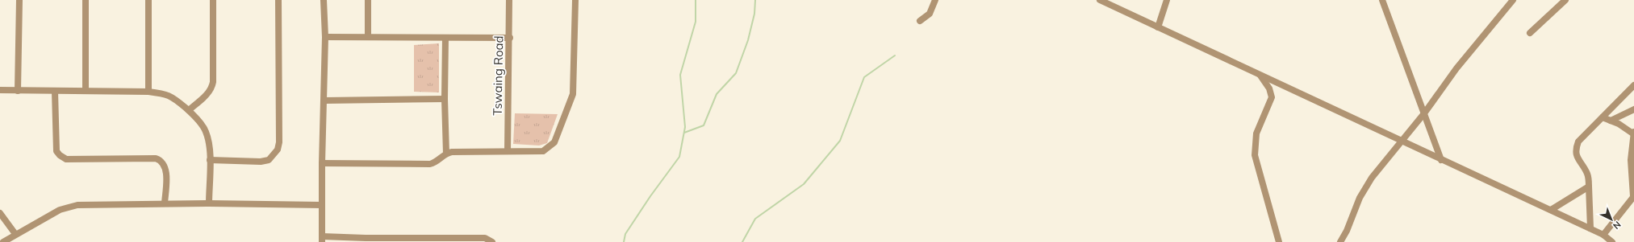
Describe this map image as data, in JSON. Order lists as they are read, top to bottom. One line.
{"streets":{"street":["Tswaing Road"]},"north":"bottom right"}
